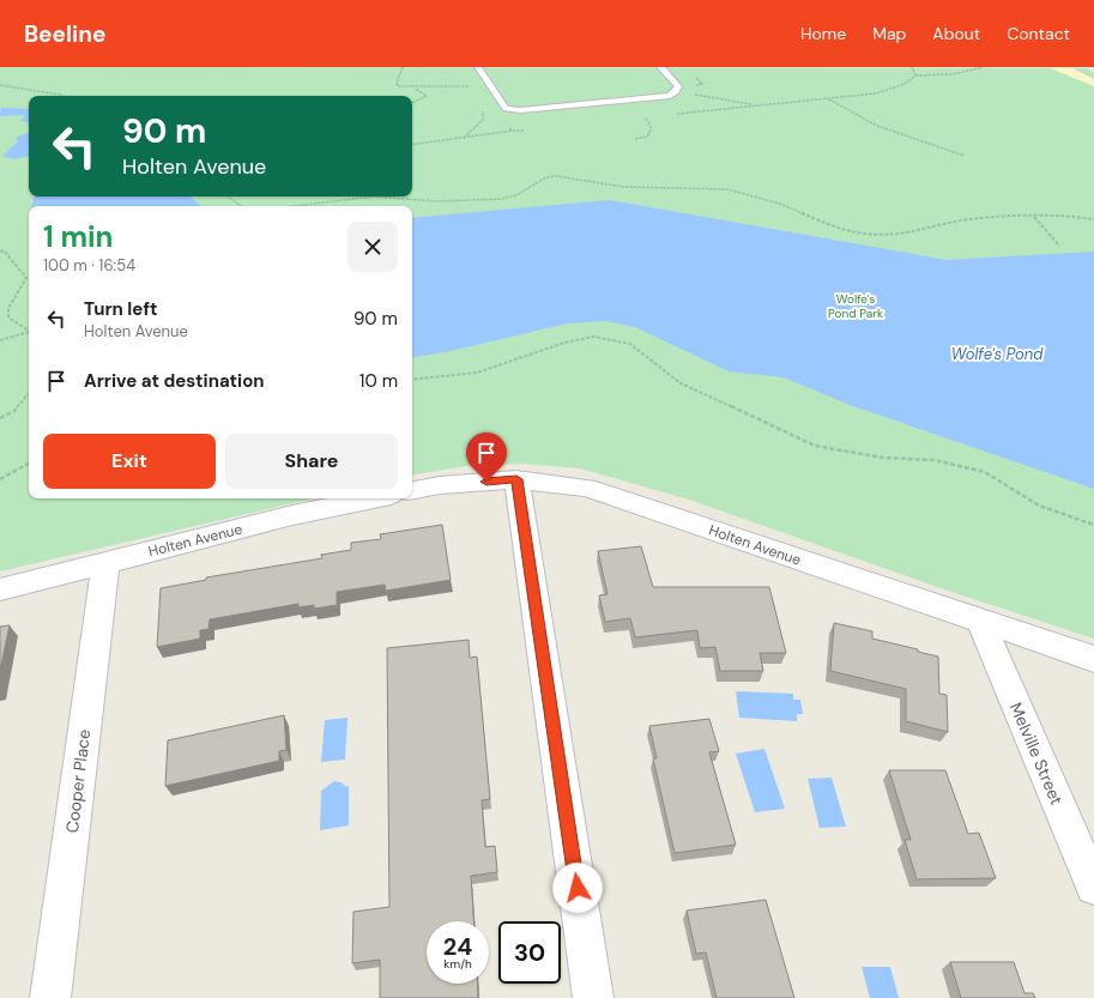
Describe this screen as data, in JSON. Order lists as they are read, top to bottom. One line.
{"streets":{"street":["Holten Avenue","Melville Street","Cooper Place"]},"crossings":[["Holten Avenue","Melville Street"],["Holten Avenue","Cooper Place"]],"water":["Wolfe's Pond"],"parks":["Wolfe's Pond Park"],"page":{"header":"Beeline","nav":["Home","Map","About","Contact"],"turn":["90 m","Holten Avenue"],"heading":["1 min","100 m · 16:54"],"list":[{"name":"Turn left","note":"Holten Avenue","value":"90 m"},{"name":"Arrive at destination","value":"10 m"}],"buttons":["Exit","Share"],"speed":"24 km/h","limit":"30"}}
